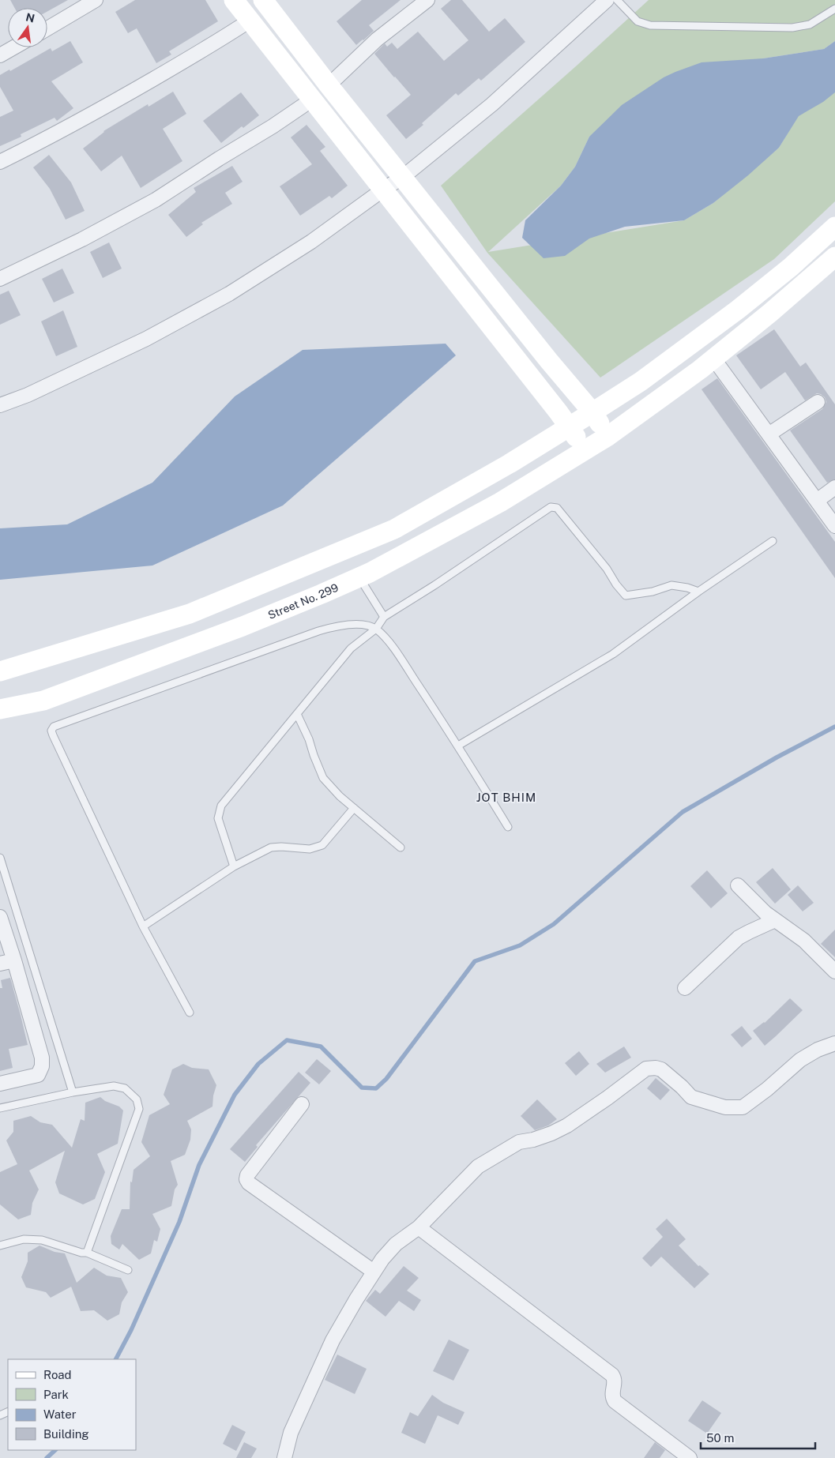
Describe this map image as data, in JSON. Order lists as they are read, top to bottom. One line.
{"streets":{"street":["Street No. 299"]},"districts":["JOT BHIM"],"legend":["Road","Park","Water","Building"],"scale_bar":"50 m","north":"top"}
